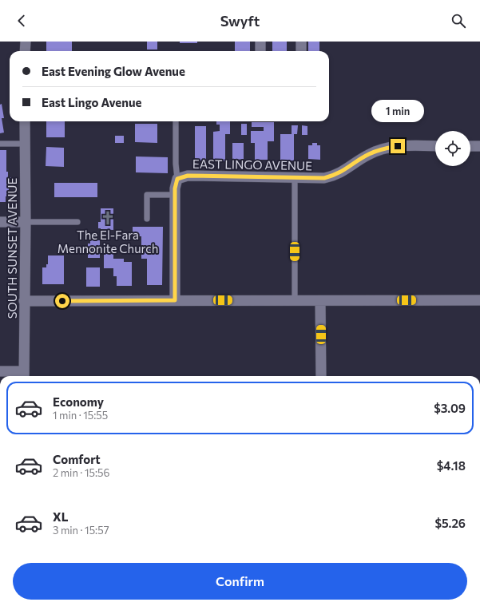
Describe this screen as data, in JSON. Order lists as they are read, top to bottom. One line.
{"streets":{"street":["EAST LINGO AVENUE","SOUTH SUNSET AVENUE"]},"places":{"church":["The El-Fara Mennonite Church"]},"page":{"header":"Swyft","banner":["East Evening Glow Avenue","East Lingo Avenue"],"bubble":"1 min","list":[{"name":"Economy","note":"1 min · 15:55","value":"$3.09"},{"name":"Comfort","note":"2 min · 15:56","value":"$4.18"},{"name":"XL","note":"3 min · 15:57","value":"$5.26"}],"buttons":"Confirm"}}
